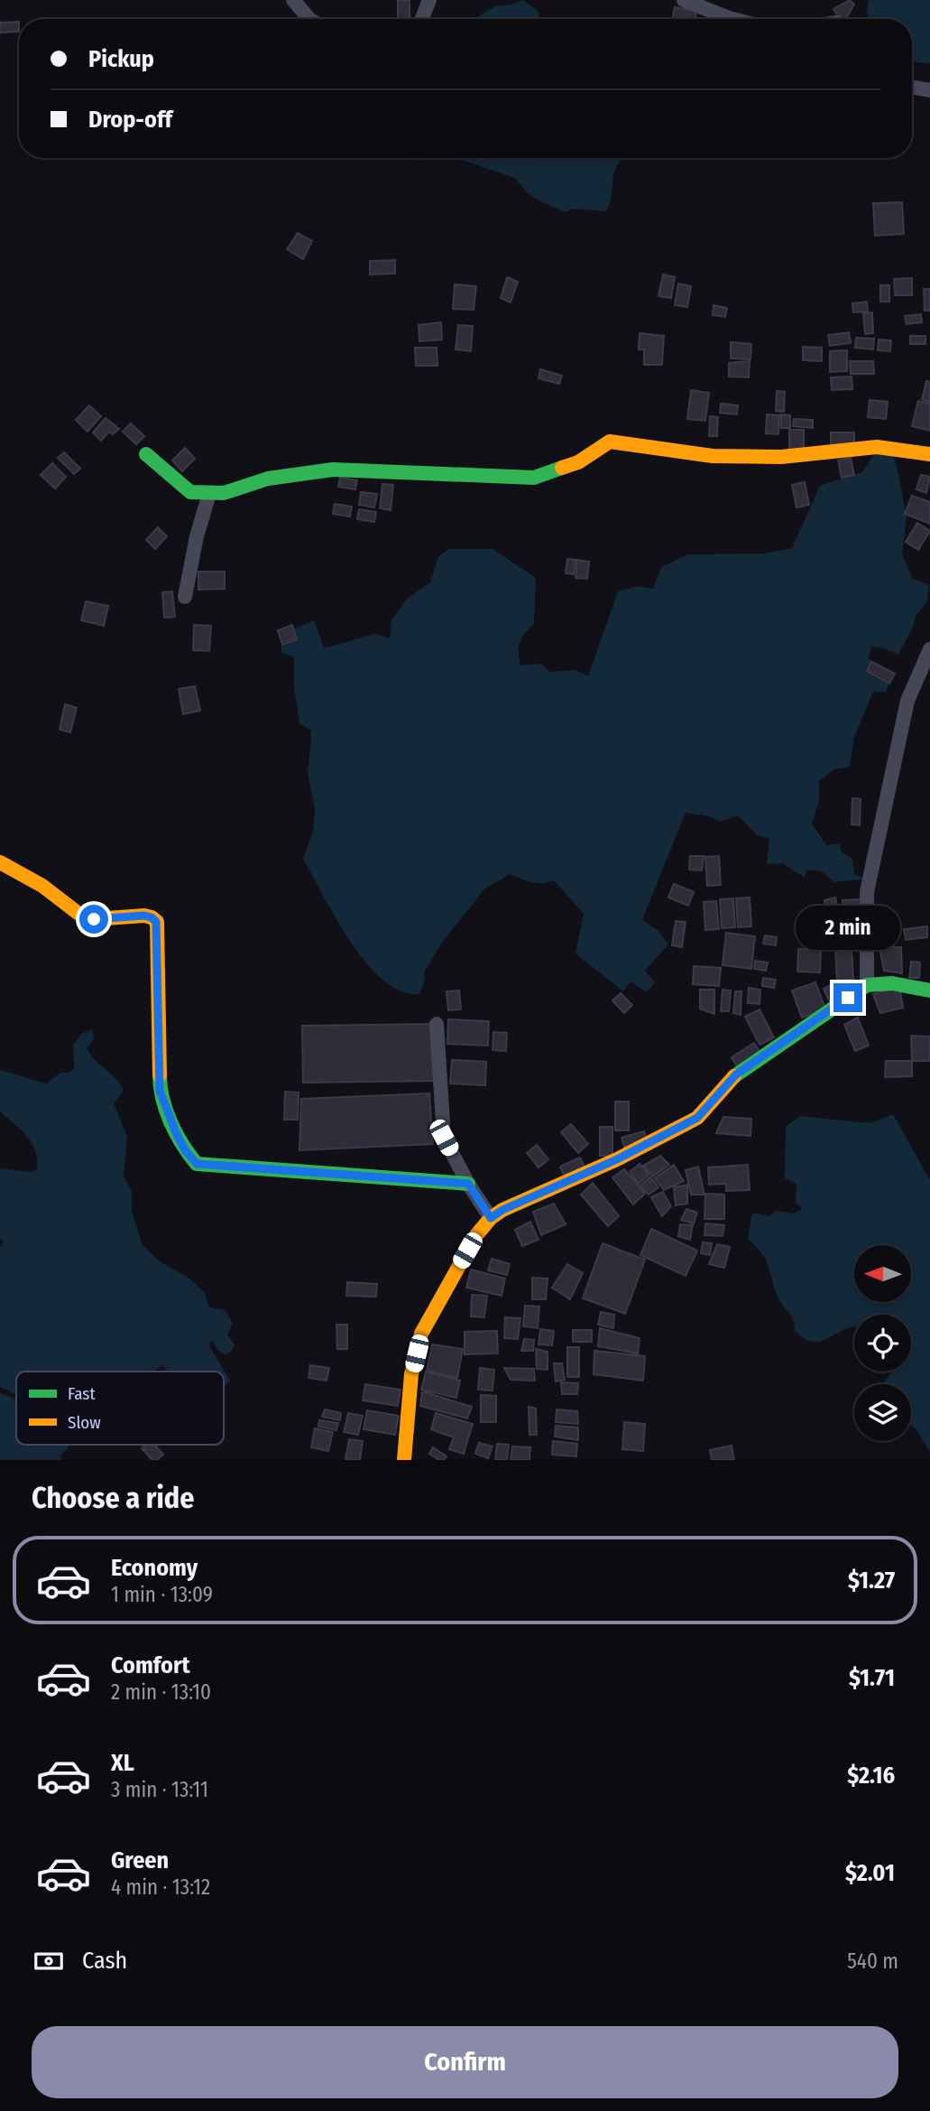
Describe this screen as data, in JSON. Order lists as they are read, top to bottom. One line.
{"legend":["Fast","Slow"],"north":"left","page":{"banner":["Pickup","Drop-off"],"bubble":"2 min","heading":"Choose a ride","list":[{"name":"Economy","note":"1 min · 13:09","value":"$1.27"},{"name":"Comfort","note":"2 min · 13:10","value":"$1.71"},{"name":"XL","note":"3 min · 13:11","value":"$2.16"},{"name":"Green","note":"4 min · 13:12","value":"$2.01"}],"pay":["Cash","540 m"],"buttons":"Confirm"}}
